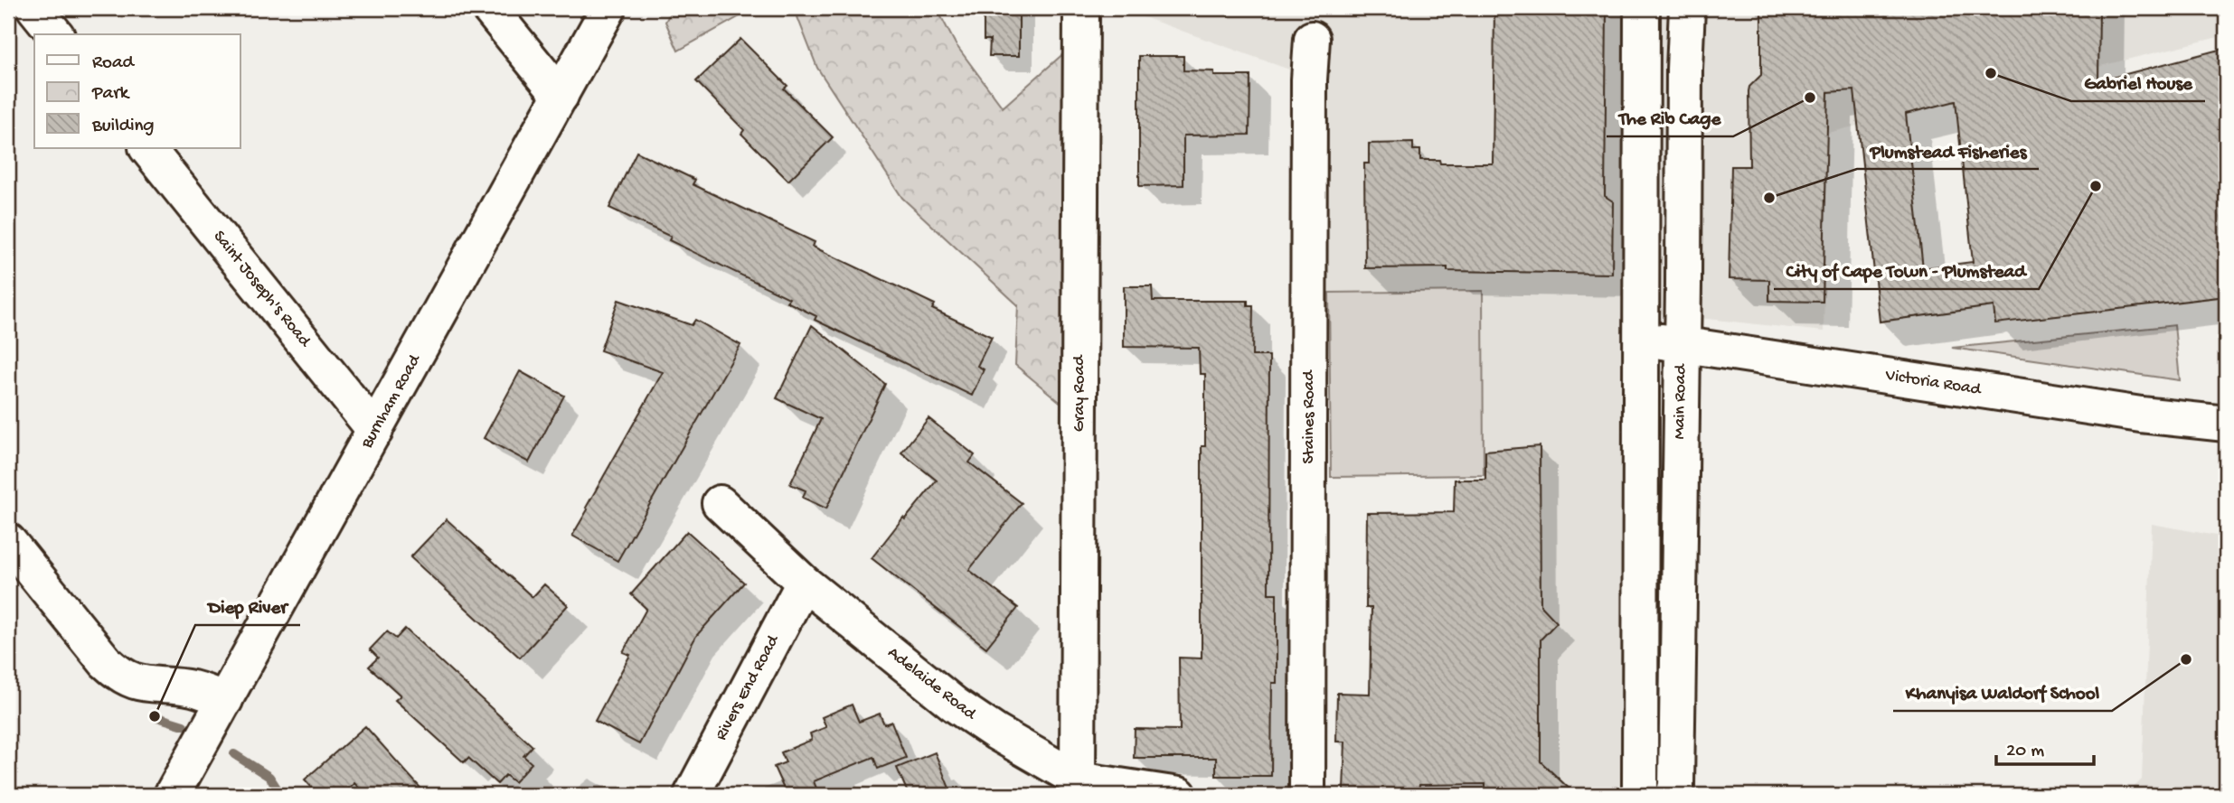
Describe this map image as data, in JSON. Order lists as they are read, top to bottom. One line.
{"streets":{"street":["Saint Joseph's Road","Victoria Road","Gray Road","Burnham Road","Main Road","Staines Road","Adelaide Road","Rivers End Road"]},"crossings":[["Saint Joseph's Road","Burnham Road"],["Victoria Road","Main Road"],["Gray Road","Adelaide Road"],["Adelaide Road","Rivers End Road"]],"places":["Gabriel House","The Rib Cage","City of Cape Town - Plumstead","Plumstead Fisheries","Khanyisa Waldorf School","Diep River"],"legend":["Road","Park","Building"],"scale_bar":"20 m"}
